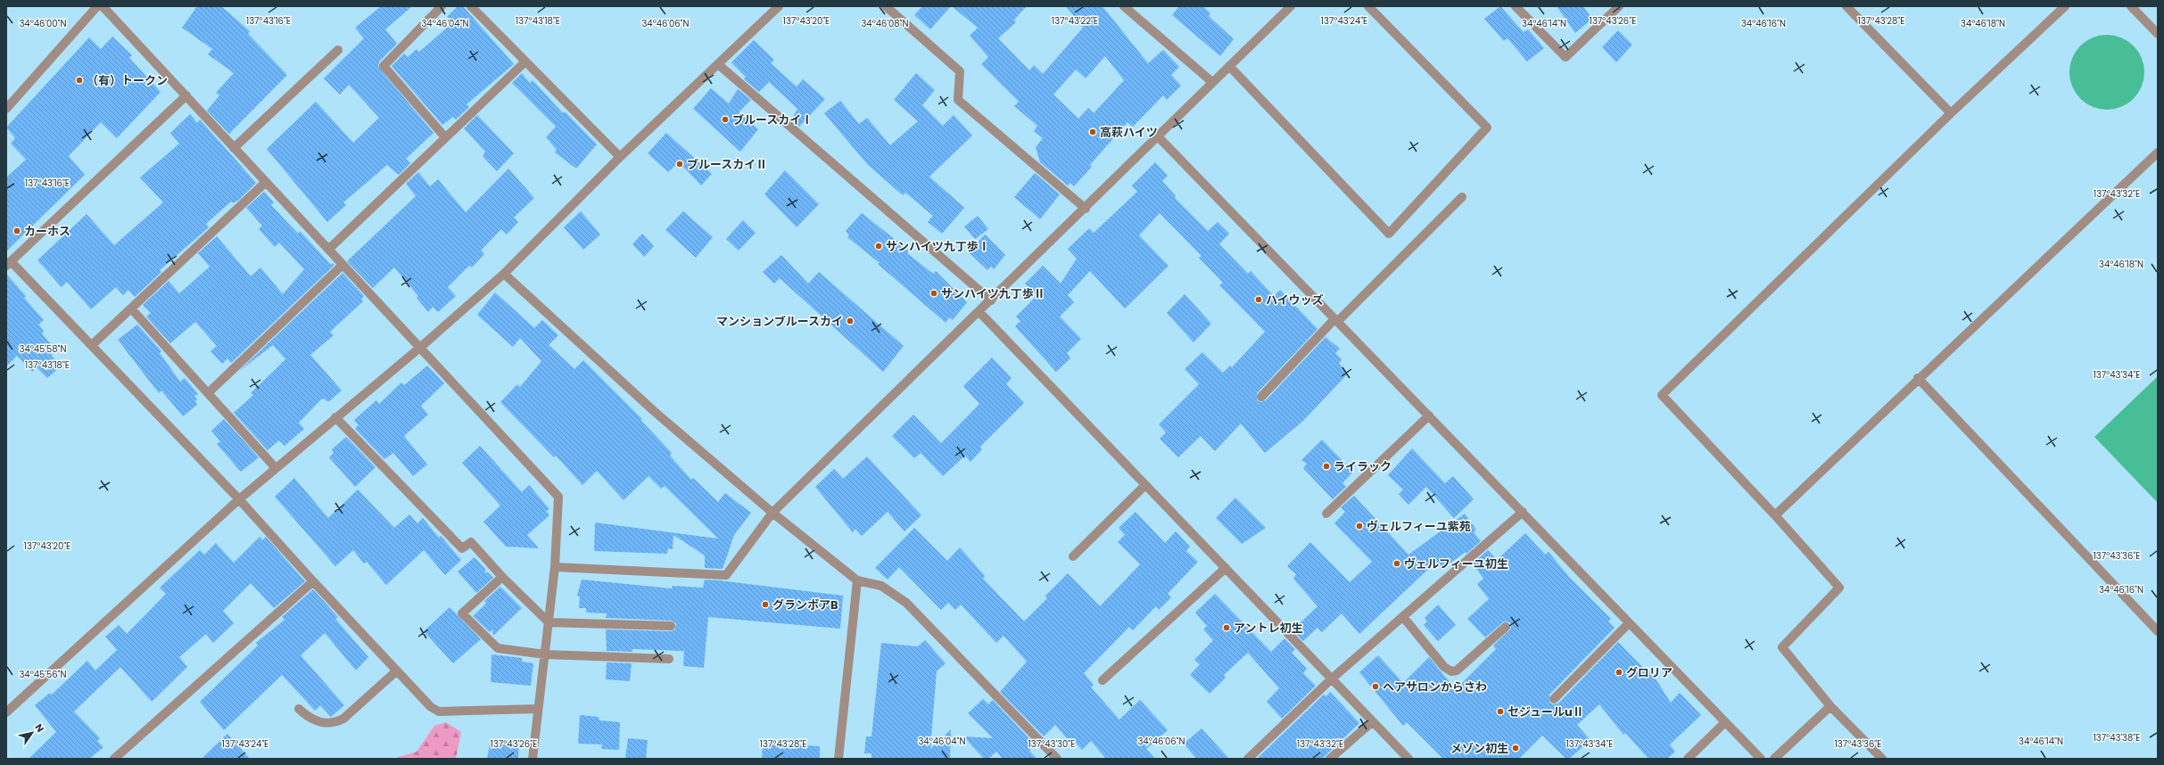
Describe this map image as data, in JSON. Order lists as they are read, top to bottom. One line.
{"places":["（有）トークン","ブルースカイⅠ","高萩ハイツ","ブルースカイⅡ","カーホス","サンハイツ九丁歩Ⅰ","サンハイツ九丁歩Ⅱ","ハイウッズ","マンションブルースカイ","ライラック","ヴェルフィーユ紫苑","ヴェルフィーユ初生","グランボアB","アントレ初生","グロリア","ヘアサロンからさわ","セジュールuⅡ","メゾン初生"],"north":"top right","coordinates":["137°43'16\"E","137°43'18\"E","137°43'20\"E","137°43'22\"E","137°43'24\"E","137°43'26\"E","137°43'28\"E","34°46'16\"N","34°46'18\"N","34°46'04\"N","34°46'06\"N","34°46'08\"N","34°46'14\"N","34°46'00\"N","137°43'32\"E","34°45'58\"N","137°43'34\"E","137°43'36\"E","34°45'56\"N","137°43'38\"E","137°43'30\"E"]}
